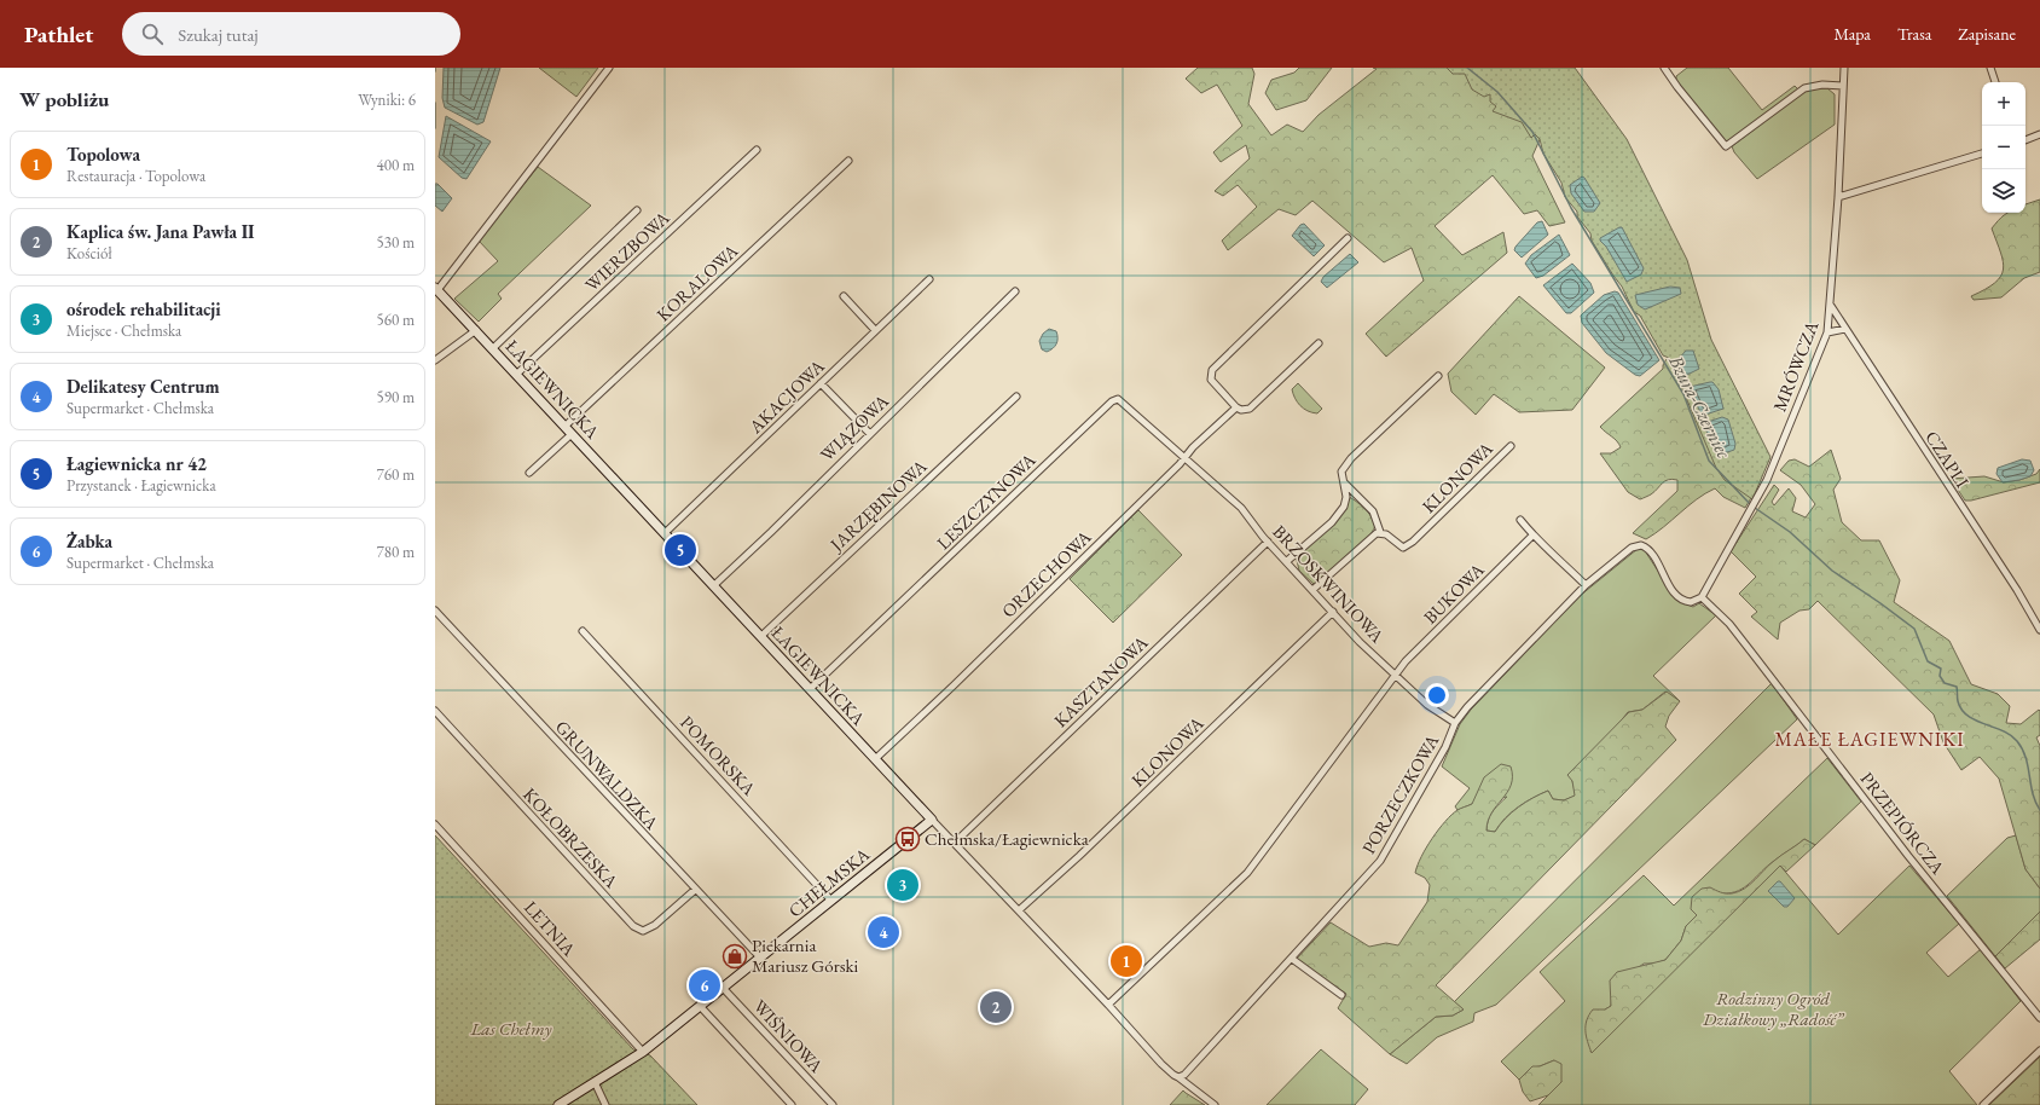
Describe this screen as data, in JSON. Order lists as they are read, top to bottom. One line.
{"streets":{"street":["WIERZBOWA","KORALOWA","MRÓWCZA","ŁAGIEWNICKA","AKACJOWA","WIĄZOWA","CZAPLI","KLONOWA","LESZCZYNOWA","JARZĘBINOWA","ORZECHOWA","BRZOSKWINIOWA","BUKOWA","KASZTANOWA","POMORSKA","GRUNWALDZKA","PORZECZKOWA","PRZEPIÓRCZA","KOŁOBRZESKA","CHEŁMSKA","LETNIA","WIŚNIOWA"]},"crossings":[["WIERZBOWA","ŁAGIEWNICKA"],["KORALOWA","ŁAGIEWNICKA"],["MRÓWCZA","CZAPLI"],["MRÓWCZA","PORZECZKOWA"],["MRÓWCZA","PRZEPIÓRCZA"],["ŁAGIEWNICKA","AKACJOWA"],["ŁAGIEWNICKA","WIĄZOWA"],["ŁAGIEWNICKA","KLONOWA"],["ŁAGIEWNICKA","LESZCZYNOWA"],["ŁAGIEWNICKA","JARZĘBINOWA"],["ŁAGIEWNICKA","ORZECHOWA"],["ŁAGIEWNICKA","BUKOWA"],["ŁAGIEWNICKA","KASZTANOWA"],["ŁAGIEWNICKA","PORZECZKOWA"],["ŁAGIEWNICKA","CHEŁMSKA"],["KLONOWA","BRZOSKWINIOWA"],["LESZCZYNOWA","ORZECHOWA"],["LESZCZYNOWA","BRZOSKWINIOWA"],["ORZECHOWA","BRZOSKWINIOWA"],["BRZOSKWINIOWA","BUKOWA"],["BRZOSKWINIOWA","KASZTANOWA"],["BRZOSKWINIOWA","PORZECZKOWA"],["POMORSKA","CHEŁMSKA"],["GRUNWALDZKA","KOŁOBRZESKA"],["GRUNWALDZKA","CHEŁMSKA"],["PORZECZKOWA","PRZEPIÓRCZA"],["CHEŁMSKA","LETNIA"],["CHEŁMSKA","WIŚNIOWA"]],"districts":["MAŁE ŁAGIEWNIKI"],"water":["Bzura-Czerniec"],"parks":["Rodzinny Ogród Działkowy „Radość”","Las Chełmy"],"places":{"bus stop":["Chełmska/Łagiewnicka"],"shop":["Piekarnia Mariusz Górski"]},"page":{"header":"Pathlet","search":"Szukaj tutaj","nav":["Mapa","Trasa","Zapisane"],"heading":["W pobliżu","Wyniki: 6"],"map_buttons":["+","−"],"list":[{"mark":"1","name":"Topolowa","note":"Restauracja · Topolowa","value":"400 m"},{"mark":"2","name":"Kaplica św. Jana Pawła II","note":"Kościół","value":"530 m"},{"mark":"3","name":"ośrodek rehabilitacji","note":"Miejsce · Chełmska","value":"560 m"},{"mark":"4","name":"Delikatesy Centrum","note":"Supermarket · Chełmska","value":"590 m"},{"mark":"5","name":"Łagiewnicka nr 42","note":"Przystanek · Łagiewnicka","value":"760 m"},{"mark":"6","name":"Żabka","note":"Supermarket · Chełmska","value":"780 m"}],"pins":["5","3","4","1","6","2"]}}
